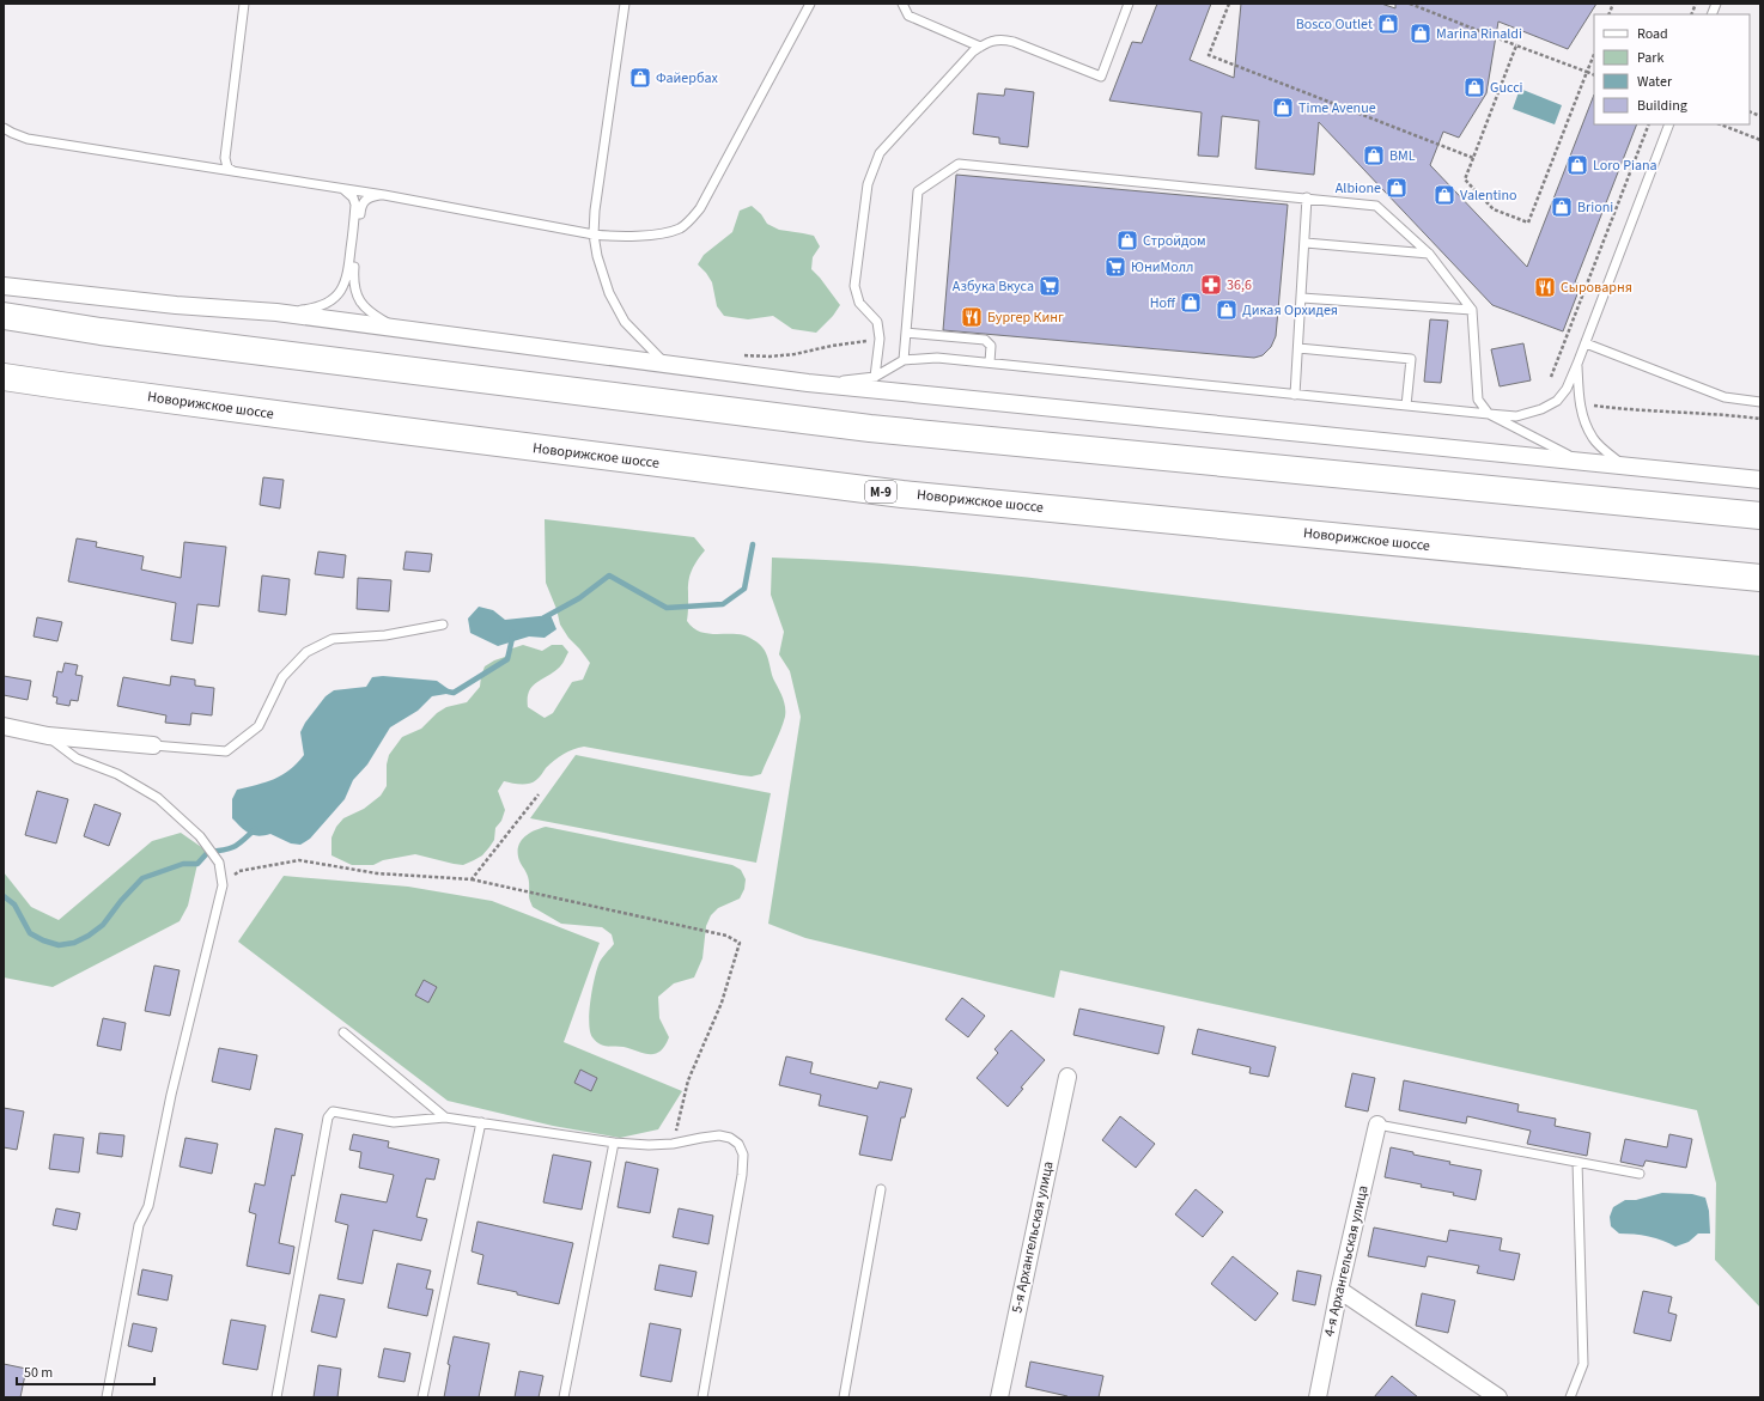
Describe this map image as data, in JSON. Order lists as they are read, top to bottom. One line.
{"streets":{"highway":["Новорижское шоссе","М-9"],"street":["5-я Архангельская улица","4-я Архангельская улица"]},"places":{"shop":["Bosco Outlet","Marina Rinaldi","Файербах","Gucci","Time Avenue","BML","Loro Piana","Albione","Valentino","Brioni","Стройдом","Hoff","Дикая Орхидея"],"supermarket":["ЮниМолл","Азбука Вкуса"],"pharmacy":["36,6"],"restaurant":["Сыроварня","Бургер Кинг"]},"legend":["Road","Park","Water","Building"],"scale_bar":"50 m"}
